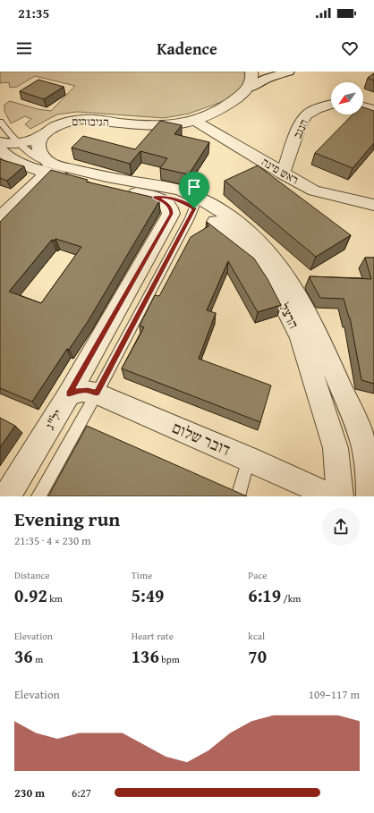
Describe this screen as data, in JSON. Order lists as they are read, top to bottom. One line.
{"streets":{"street":["הגיבורים","הנגב","ראש פינה","הרצל","יל\"ג","דובר שלום"]},"crossings":[["הגיבורים","ראש פינה"],["הנגב","ראש פינה"],["הרצל","יל\"ג"],["יל\"ג","דובר שלום"]],"north":"bottom left","page":{"status":"21:35","header":"Kadence","heading":["Evening run","21:35 · 4 × 230 m"],"stats":[["Distance","0.92 km"],["Time","5:49"],["Pace","6:19 /km"],["Elevation","36 m"],["Heart rate","136 bpm"],["kcal","70"]],"chart":["Elevation","109–117 m"],"list":[{"name":"230 m","note":"6:27"}]}}
